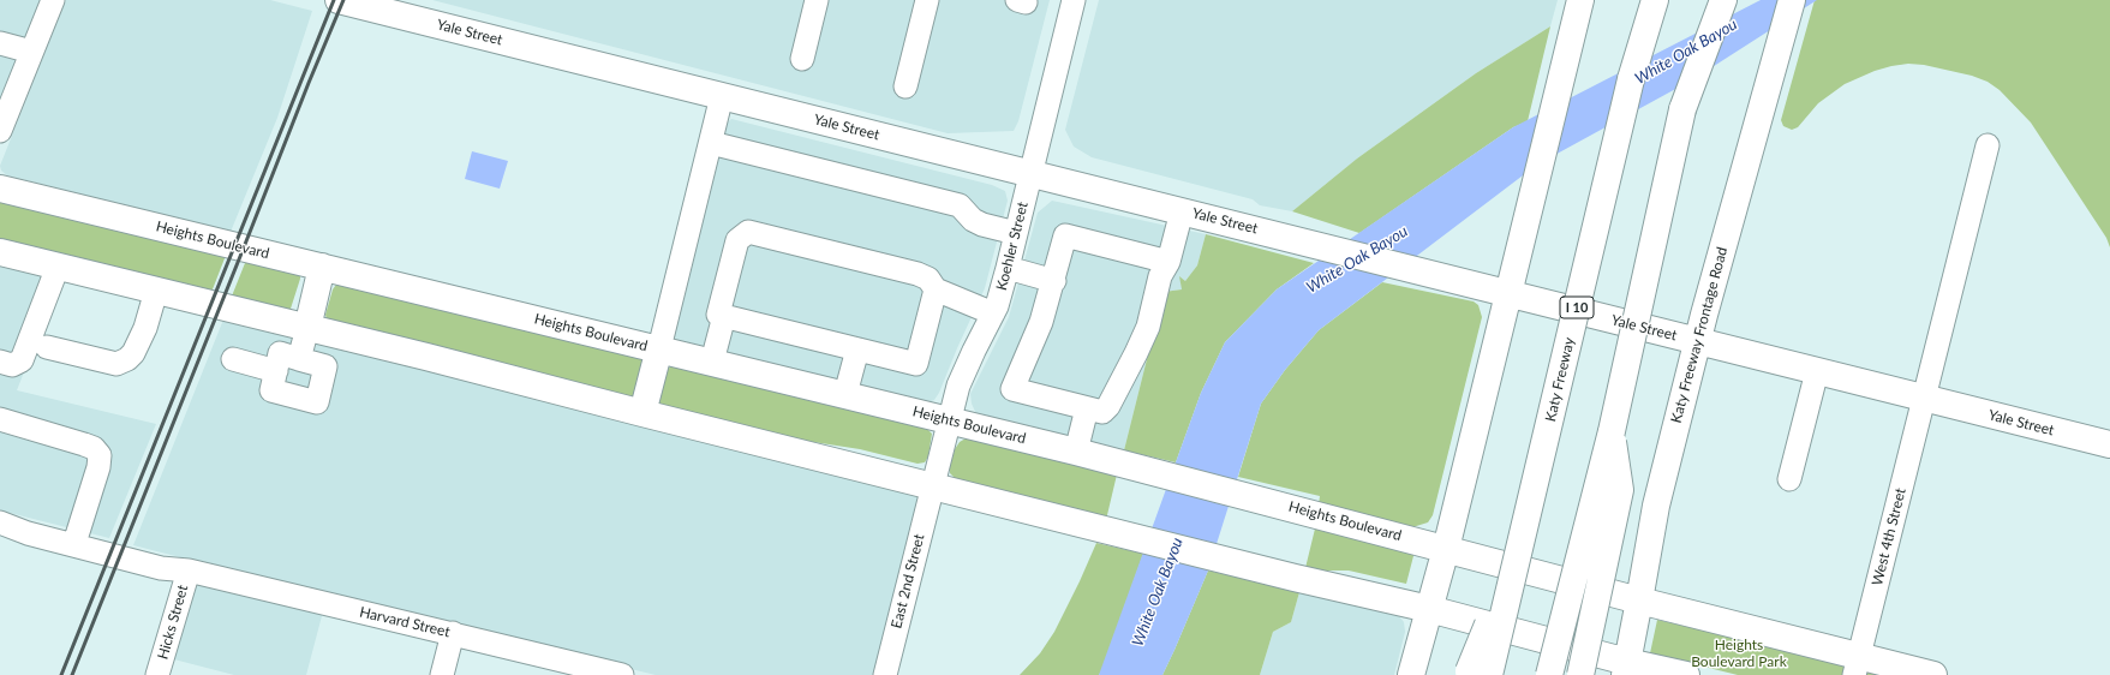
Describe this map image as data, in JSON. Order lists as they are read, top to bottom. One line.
{"streets":{"main road":["Yale Street","Heights Boulevard","I 10","Katy Freeway Frontage Road","Katy Freeway"],"street":["Koehler Street","West 4th Street","East 2nd Street","Hicks Street","Harvard Street"]},"crossings":[["Yale Street","Koehler Street"],["Yale Street","Katy Freeway Frontage Road"],["Yale Street","West 4th Street"],["Heights Boulevard","Koehler Street"],["Heights Boulevard","Katy Freeway Frontage Road"],["Heights Boulevard","West 4th Street"],["Koehler Street","East 2nd Street"],["Hicks Street","Harvard Street"]],"water":["White Oak Bayou"],"parks":["Heights Boulevard Park"]}
